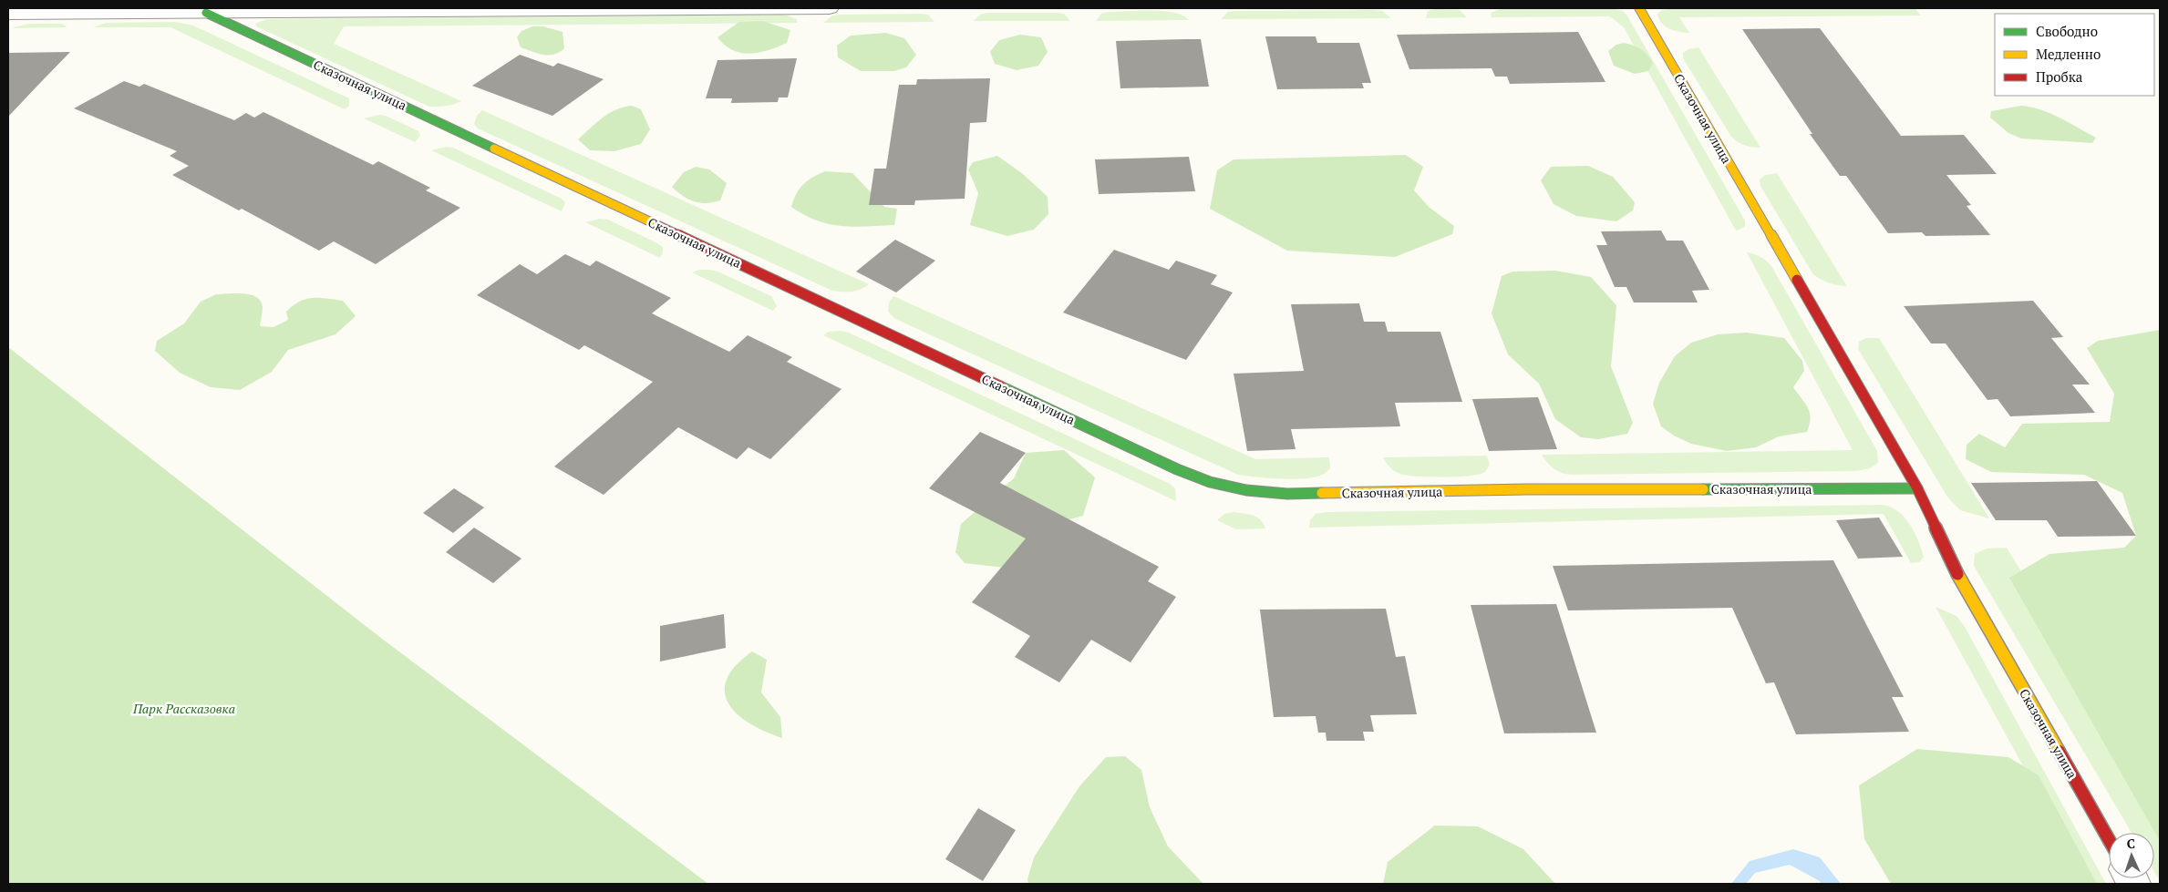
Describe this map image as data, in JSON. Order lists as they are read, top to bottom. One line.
{"streets":{"street":["Сказочная улица"]},"parks":["Парк Рассказовка"],"legend":["Свободно","Медленно","Пробка"],"north":"top"}
